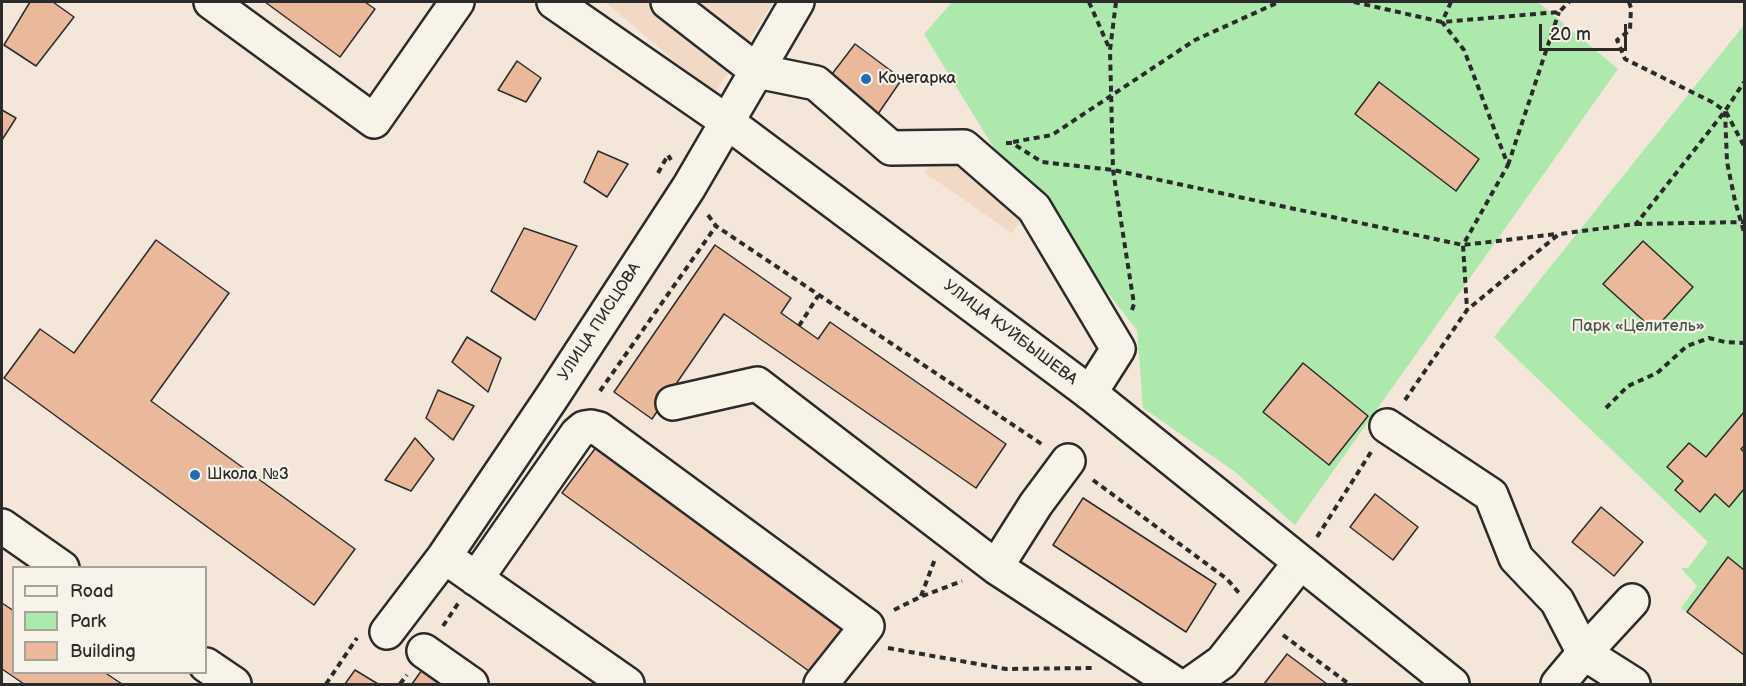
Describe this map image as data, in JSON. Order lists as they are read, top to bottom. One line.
{"streets":{"main road":["УЛИЦА ПИСЦОВА","УЛИЦА КУЙБЫШЕВА"]},"crossings":[["УЛИЦА ПИСЦОВА","УЛИЦА КУЙБЫШЕВА"]],"parks":["Парк «Целитель»"],"places":["Кочегарка","Школа №3"],"legend":["Road","Park","Building"],"scale_bar":"20 m"}
